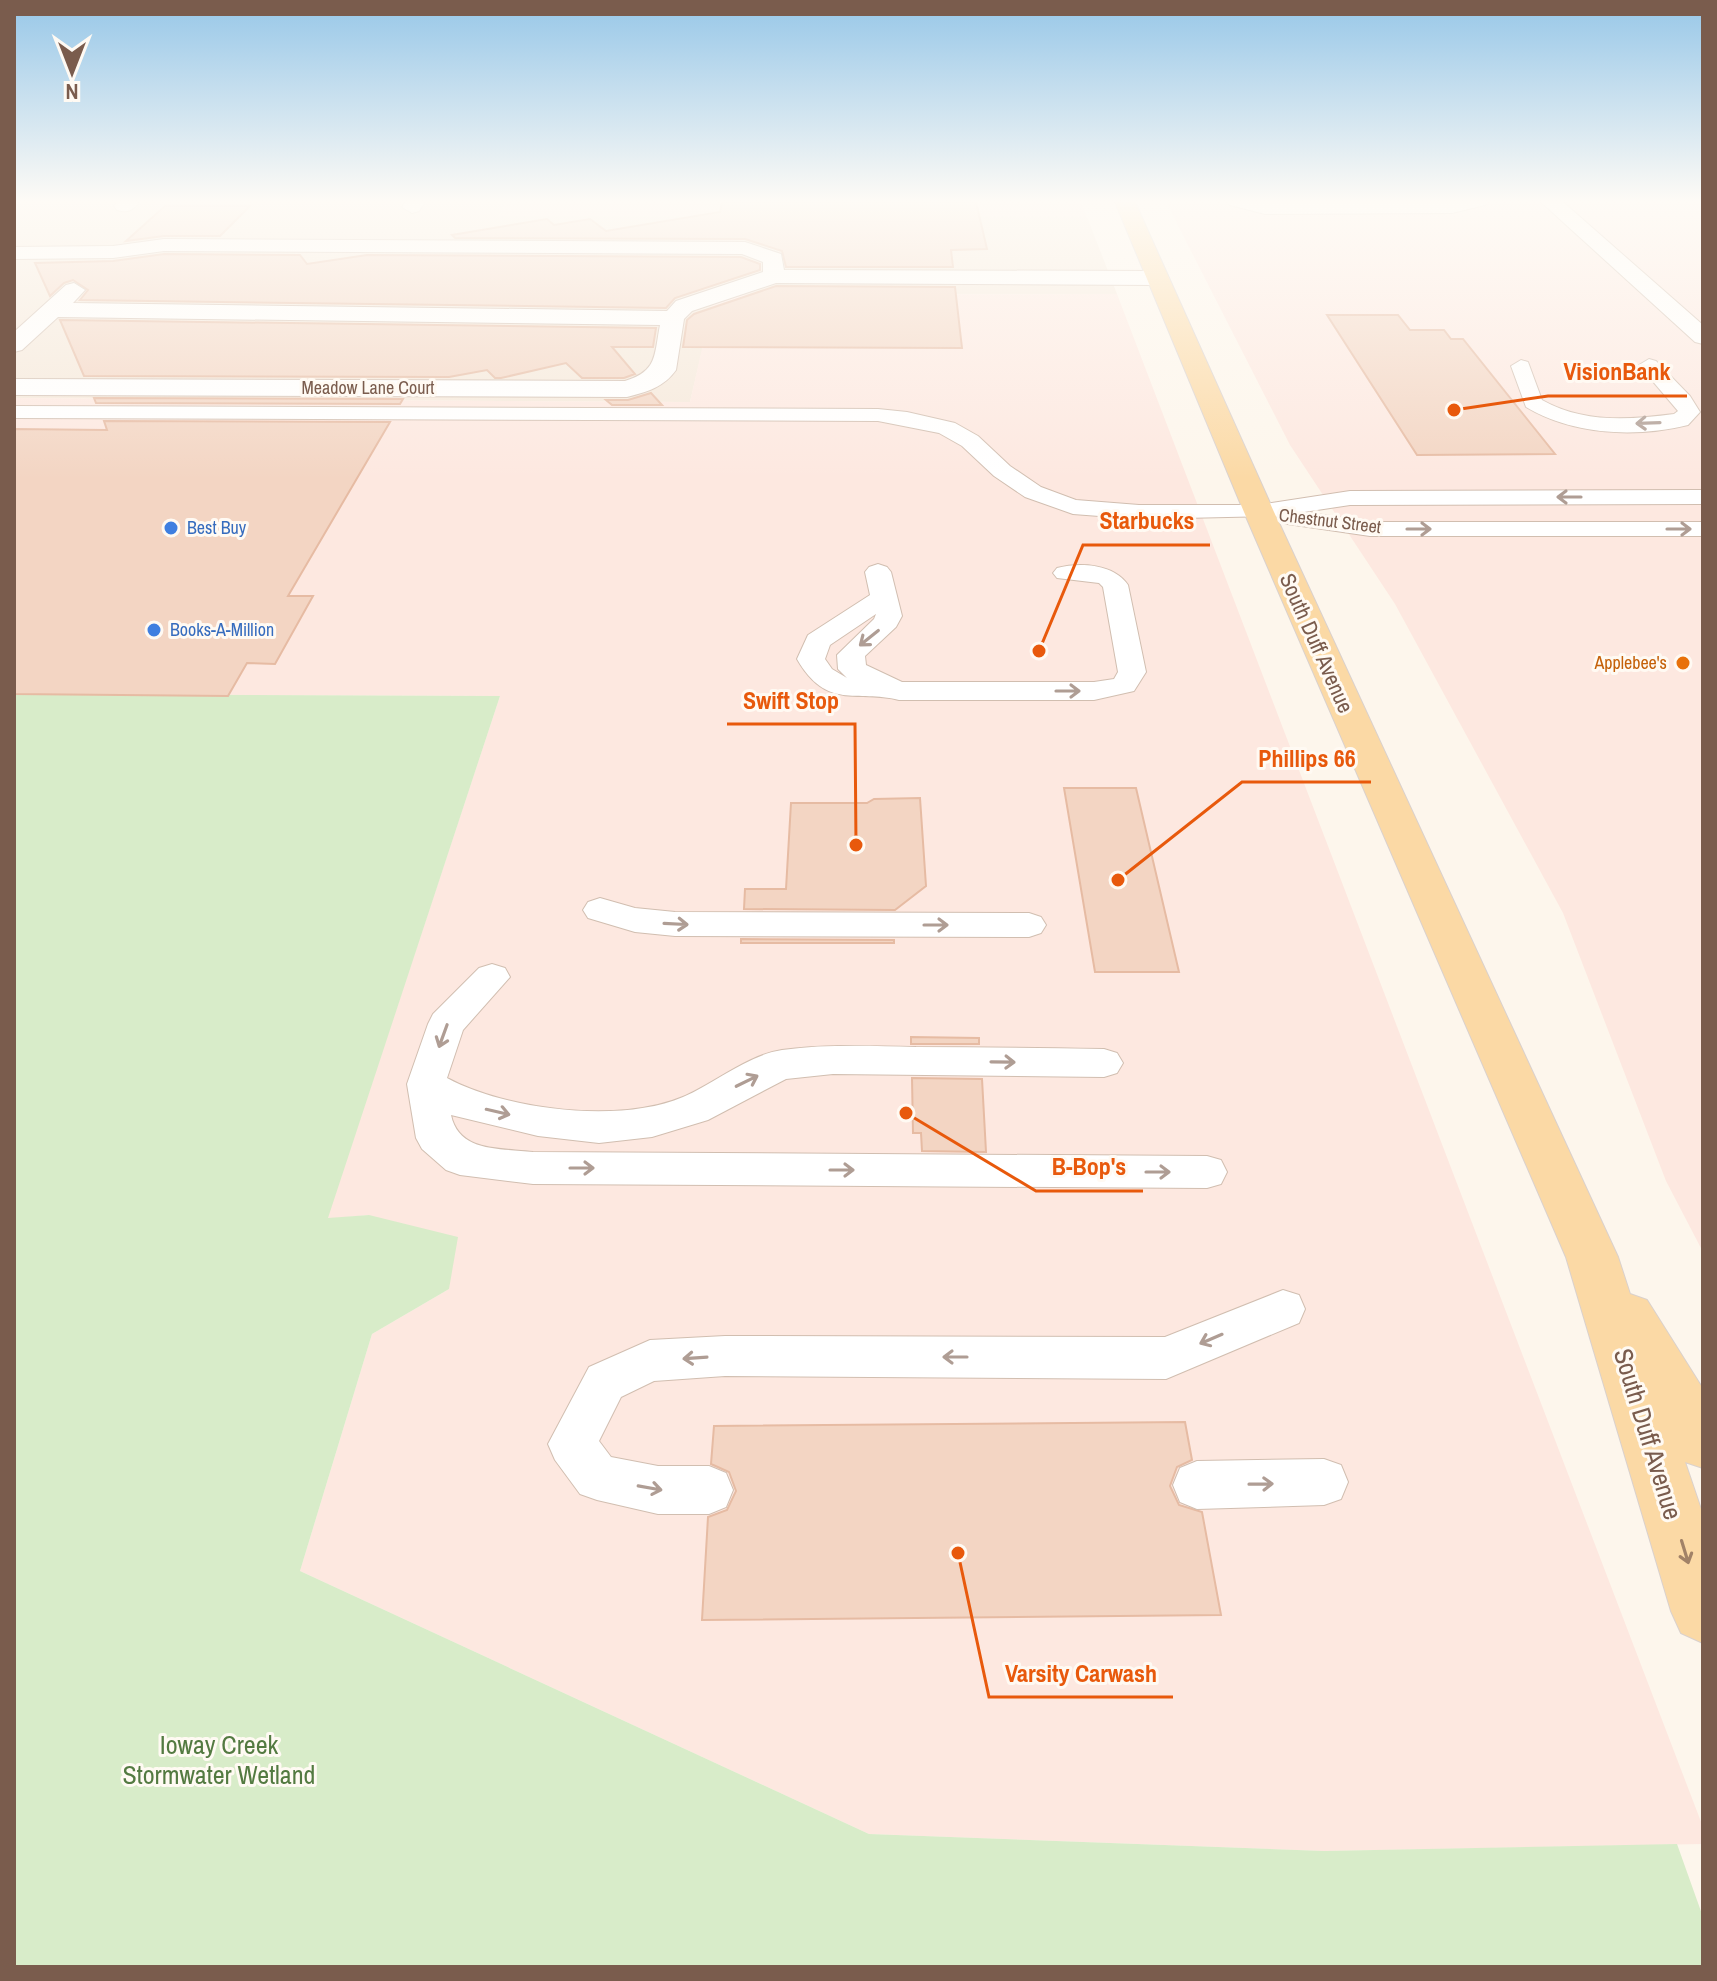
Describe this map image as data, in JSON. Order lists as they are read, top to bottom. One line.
{"streets":{"main road":["South Duff Avenue"],"street":["Meadow Lane Court"],"lane":["Chestnut Street"]},"crossings":[["Chestnut Street","South Duff Avenue"]],"parks":["Ioway Creek Stormwater Wetland"],"places":["VisionBank","Best Buy","Books-A-Million","Starbucks","Applebee's","Swift Stop","Phillips 66","B-Bop's","Varsity Carwash"],"north":"bottom"}
